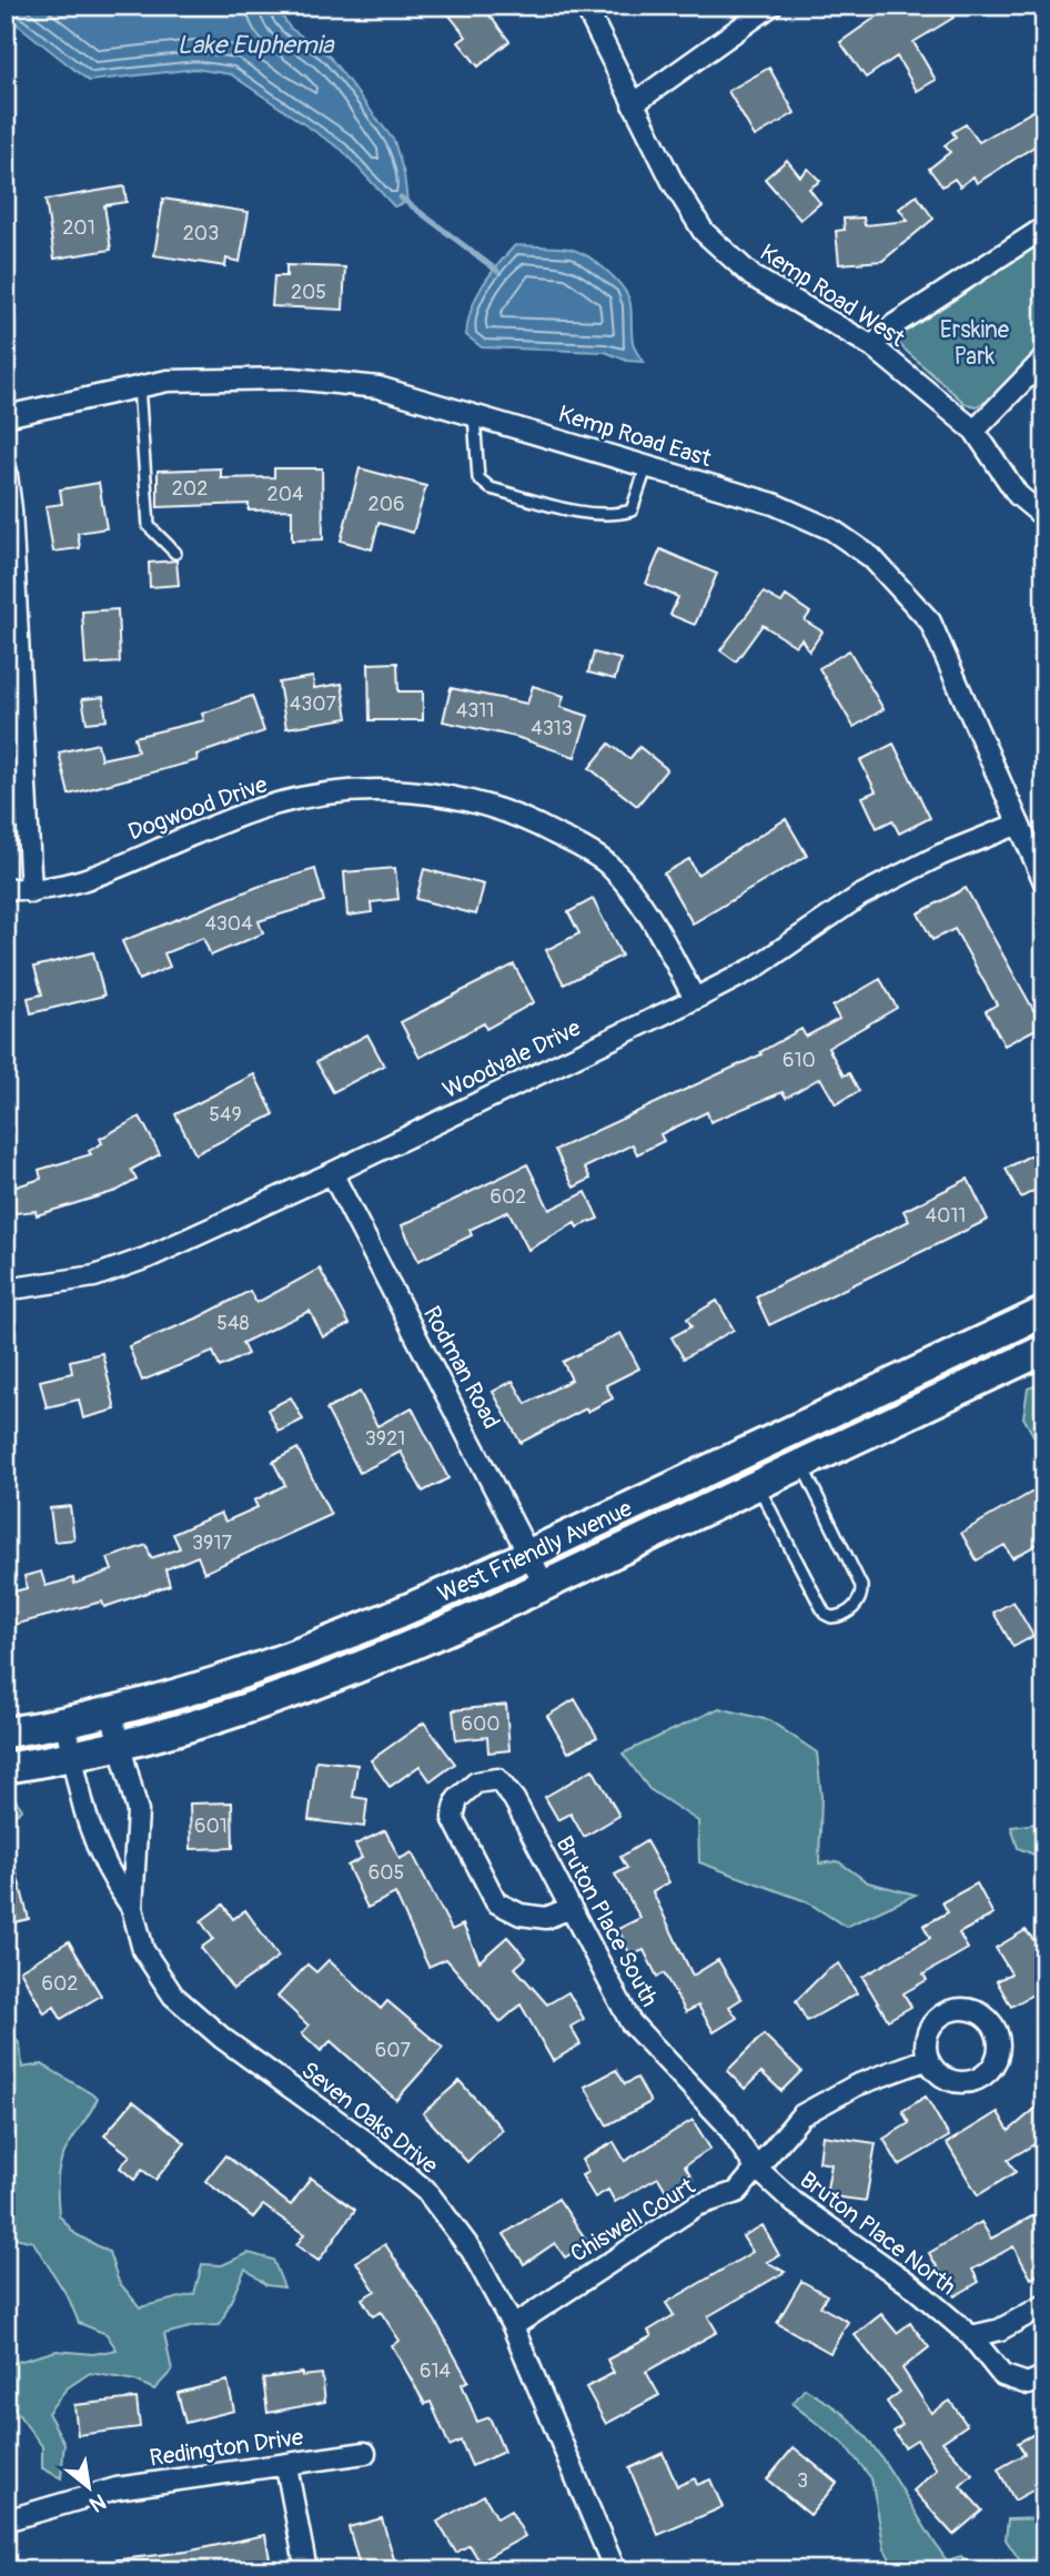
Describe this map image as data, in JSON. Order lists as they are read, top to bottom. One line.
{"streets":{"main road":["West Friendly Avenue"],"street":["Kemp Road West","Kemp Road East","Dogwood Drive","Woodvale Drive","Rodman Road","Bruton Place South","Seven Oaks Drive","Chiswell Court","Bruton Place North","Redington Drive"]},"crossings":[["Kemp Road East","Woodvale Drive"],["Dogwood Drive","Woodvale Drive"],["Woodvale Drive","Rodman Road"],["Rodman Road","West Friendly Avenue"],["West Friendly Avenue","Seven Oaks Drive"],["Bruton Place South","Chiswell Court"],["Bruton Place South","Bruton Place North"],["Seven Oaks Drive","Chiswell Court"],["Chiswell Court","Bruton Place North"]],"water":["Lake Euphemia"],"parks":["Erskine Park"],"house_numbers":["201","203","205","202","204","206","4307","4311","4313","4304","610","549","602","4011","548","3921","3917","600","601","605","602","607","614","3"],"north":"bottom right"}
